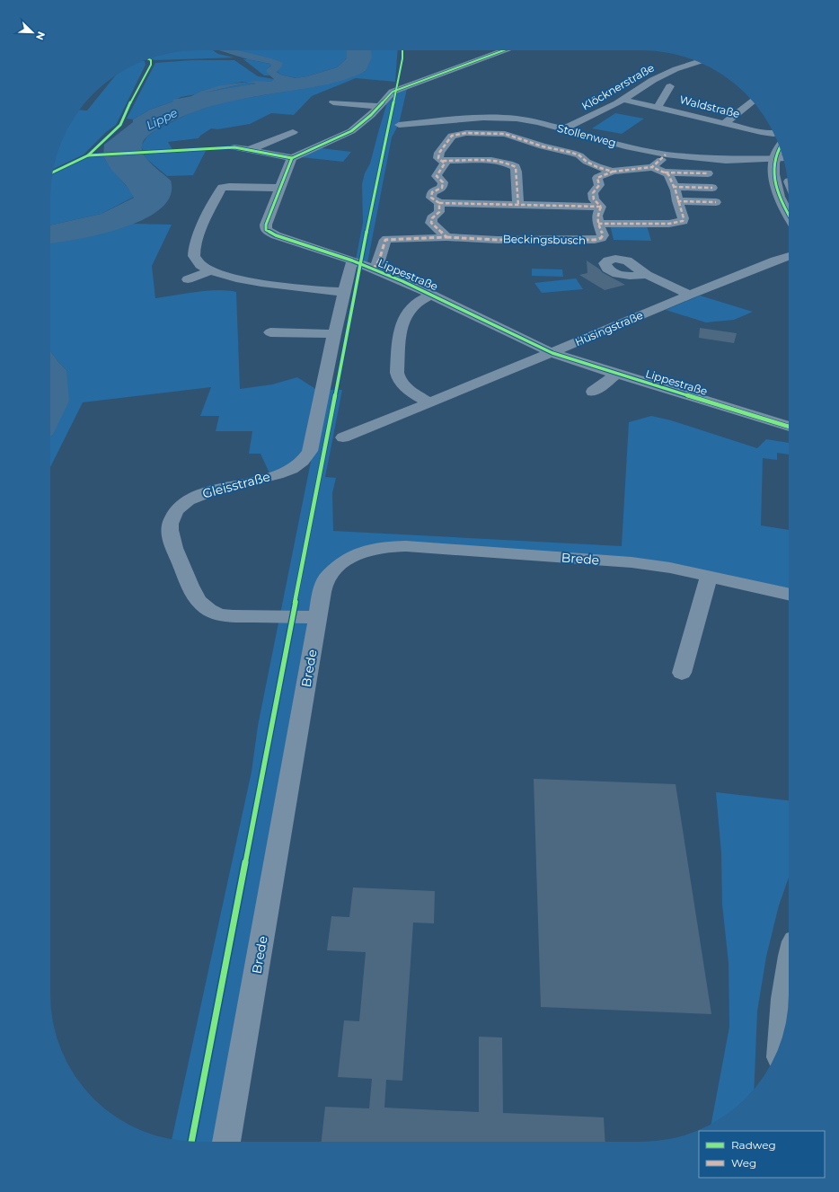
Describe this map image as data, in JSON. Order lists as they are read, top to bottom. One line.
{"streets":{"street":["Klöcknerstraße","Waldstraße","Stollenweg","Beckingsbusch","Lippestraße","Hüsingstraße","Gleisstraße","Brede"]},"crossings":[["Klöcknerstraße","Waldstraße"],["Klöcknerstraße","Stollenweg"],["Beckingsbusch","Lippestraße"],["Lippestraße","Hüsingstraße"],["Lippestraße","Gleisstraße"],["Gleisstraße","Brede"]],"water":["Lippe"],"legend":["Radweg","Weg"],"north":"bottom right"}
